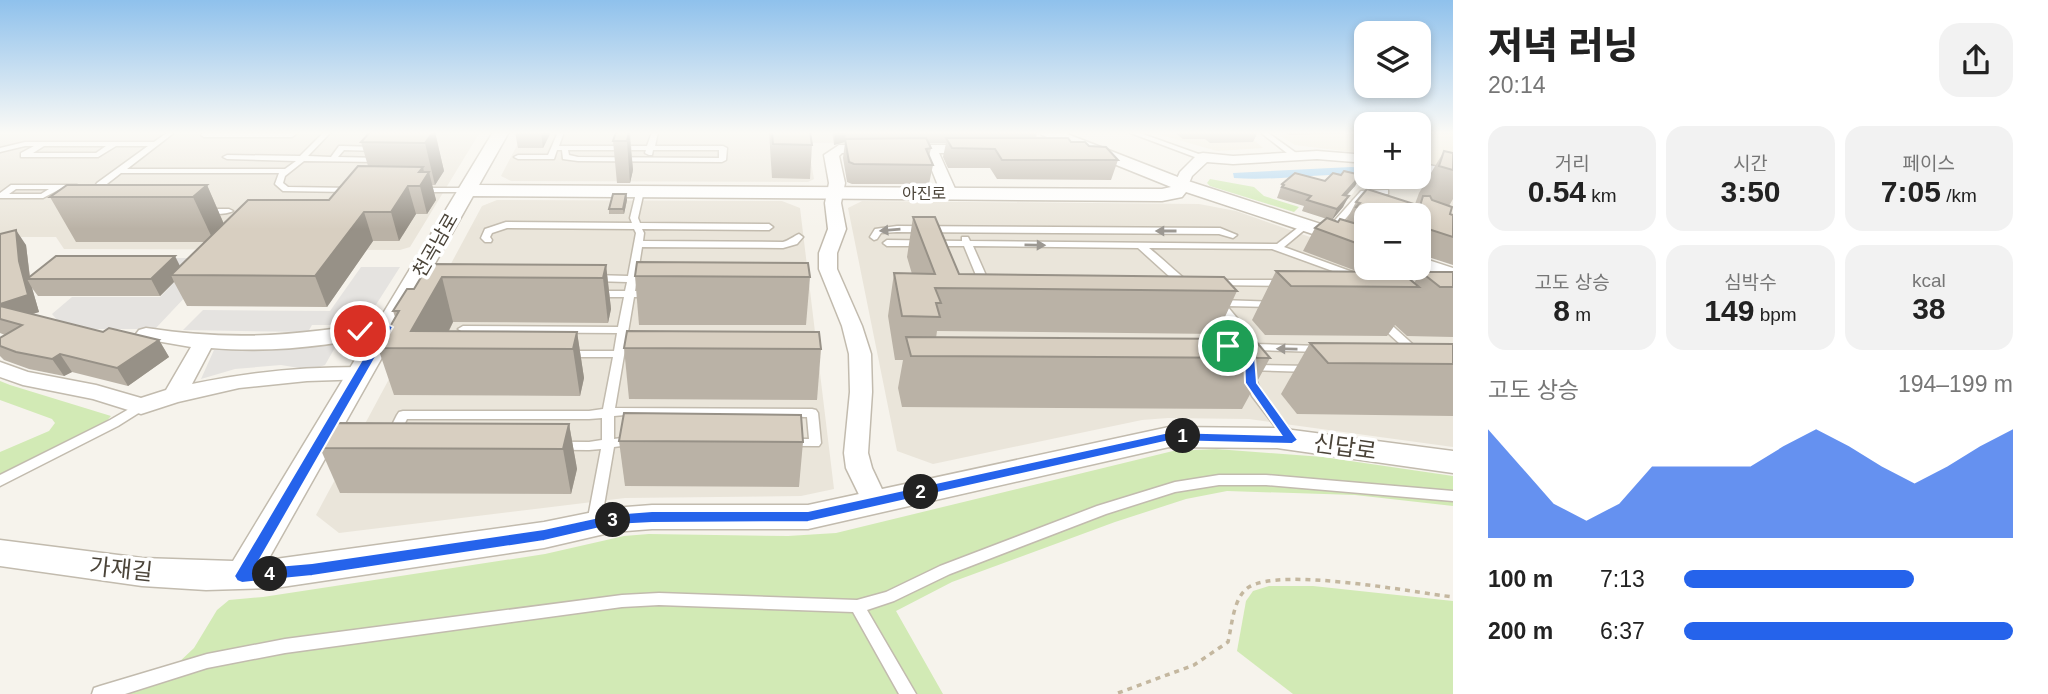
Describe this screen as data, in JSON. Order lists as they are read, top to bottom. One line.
{"streets":{"street":["아진로","천곡남로","신답로","가재길"]},"crossings":[["아진로","천곡남로"],["천곡남로","신답로"],["천곡남로","가재길"],["신답로","가재길"]],"page":{"heading":["저녁 러닝","20:14"],"map_buttons":["+","−"],"stats":[["거리","0.54 km"],["시간","3:50"],["페이스","7:05 /km"],["고도 상승","8 m"],["심박수","149 bpm"],["kcal","38"]],"chart":["고도 상승","194–199 m"],"pins":["1","2","3","4"],"list":[{"name":"100 m","note":"7:13"},{"name":"200 m","note":"6:37"}]}}
